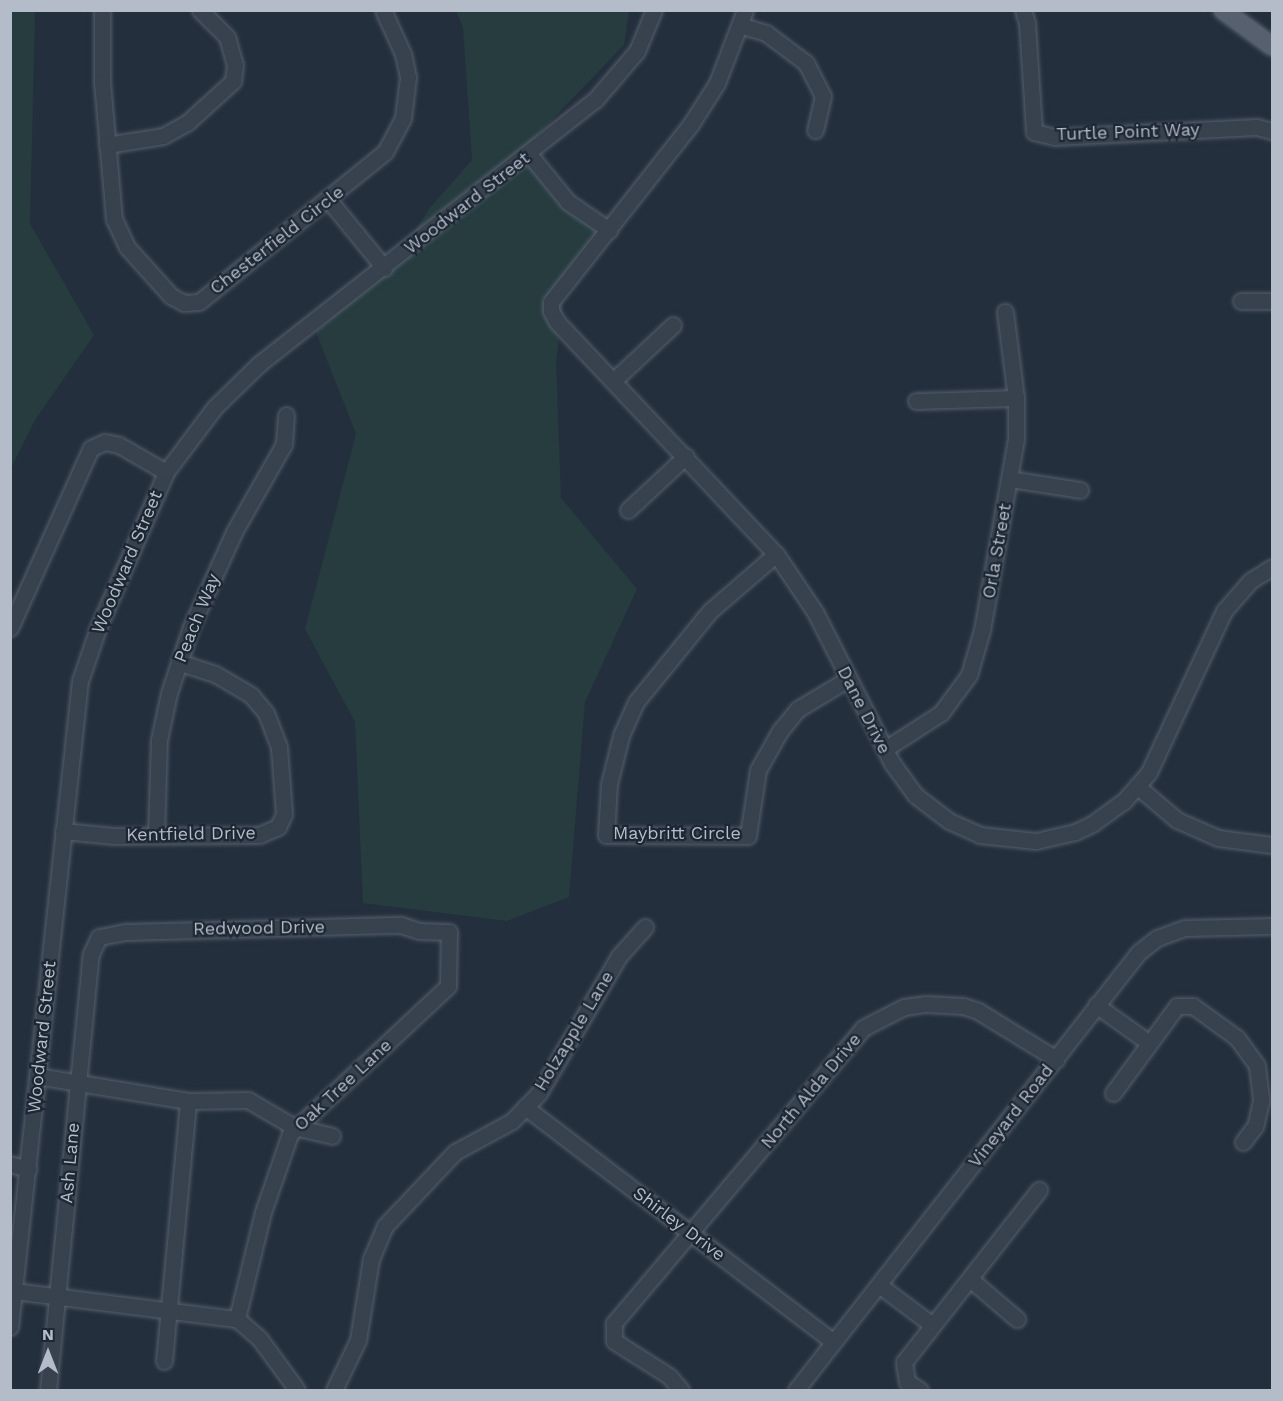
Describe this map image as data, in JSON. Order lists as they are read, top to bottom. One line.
{"streets":{"street":["Turtle Point Way","Woodward Street","Chesterfield Circle","Orla Street","Peach Way","Dane Drive","Maybritt Circle","Kentfield Drive","Redwood Drive","Holzapple Lane","Oak Tree Lane","North Alda Drive","Vineyard Road","Ash Lane","Shirley Drive"]},"crossings":[["Woodward Street","Kentfield Drive"],["Orla Street","Dane Drive"],["Peach Way","Kentfield Drive"],["Dane Drive","Maybritt Circle"],["Redwood Drive","Oak Tree Lane"],["Redwood Drive","Ash Lane"],["Holzapple Lane","Shirley Drive"],["North Alda Drive","Vineyard Road"],["North Alda Drive","Shirley Drive"],["Vineyard Road","Shirley Drive"]],"north":"top"}
